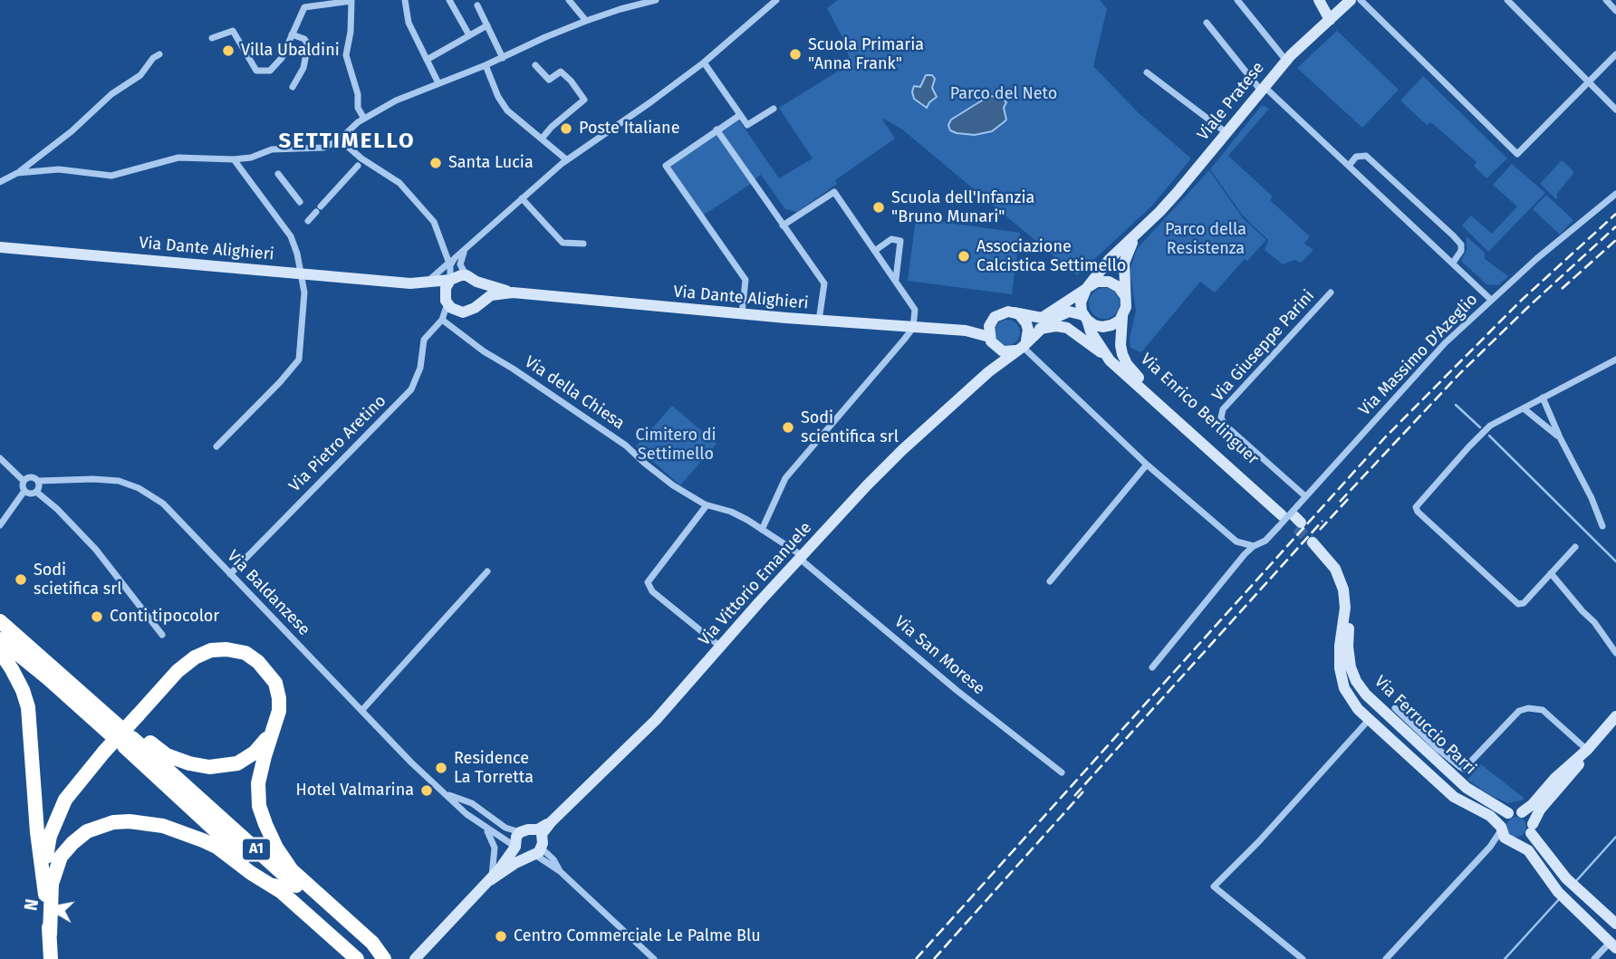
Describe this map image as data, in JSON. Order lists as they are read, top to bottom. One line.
{"streets":{"highway":["A1"],"main road":["Viale Pratese","Via Dante Alighieri","Via Enrico Berlinguer","Via Vittorio Emanuele","Via Ferruccio Parri"],"street":["Via Giuseppe Parini","Via Massimo D'Azeglio","Via della Chiesa","Via Pietro Aretino","Via Baldanzese","Via San Morese"]},"crossings":[["Viale Pratese","Via Dante Alighieri"],["Viale Pratese","Via Enrico Berlinguer"],["Viale Pratese","Via Vittorio Emanuele"],["Via Dante Alighieri","Via Vittorio Emanuele"],["Via Giuseppe Parini","Via Massimo D'Azeglio"],["Via Massimo D'Azeglio","Via Enrico Berlinguer"],["Via della Chiesa","Via Pietro Aretino"],["Via della Chiesa","Via Vittorio Emanuele"],["Via della Chiesa","Via San Morese"],["Via Pietro Aretino","Via Baldanzese"],["Via Vittorio Emanuele","Via Baldanzese"],["Via Vittorio Emanuele","Via San Morese"]],"districts":["SETTIMELLO"],"parks":["Parco del Neto","Parco della Resistenza","Cimitero di Settimello"],"places":["Villa Ubaldini","Scuola Primaria \"Anna Frank\"","Poste Italiane","Santa Lucia","Scuola dell'Infanzia \"Bruno Munari\"","Associazione Calcistica Settimello","Sodi scientifica srl","Sodi scietifica srl","Conti tipocolor","Residence La Torretta","Hotel Valmarina","Centro Commerciale Le Palme Blu"],"north":"left"}
